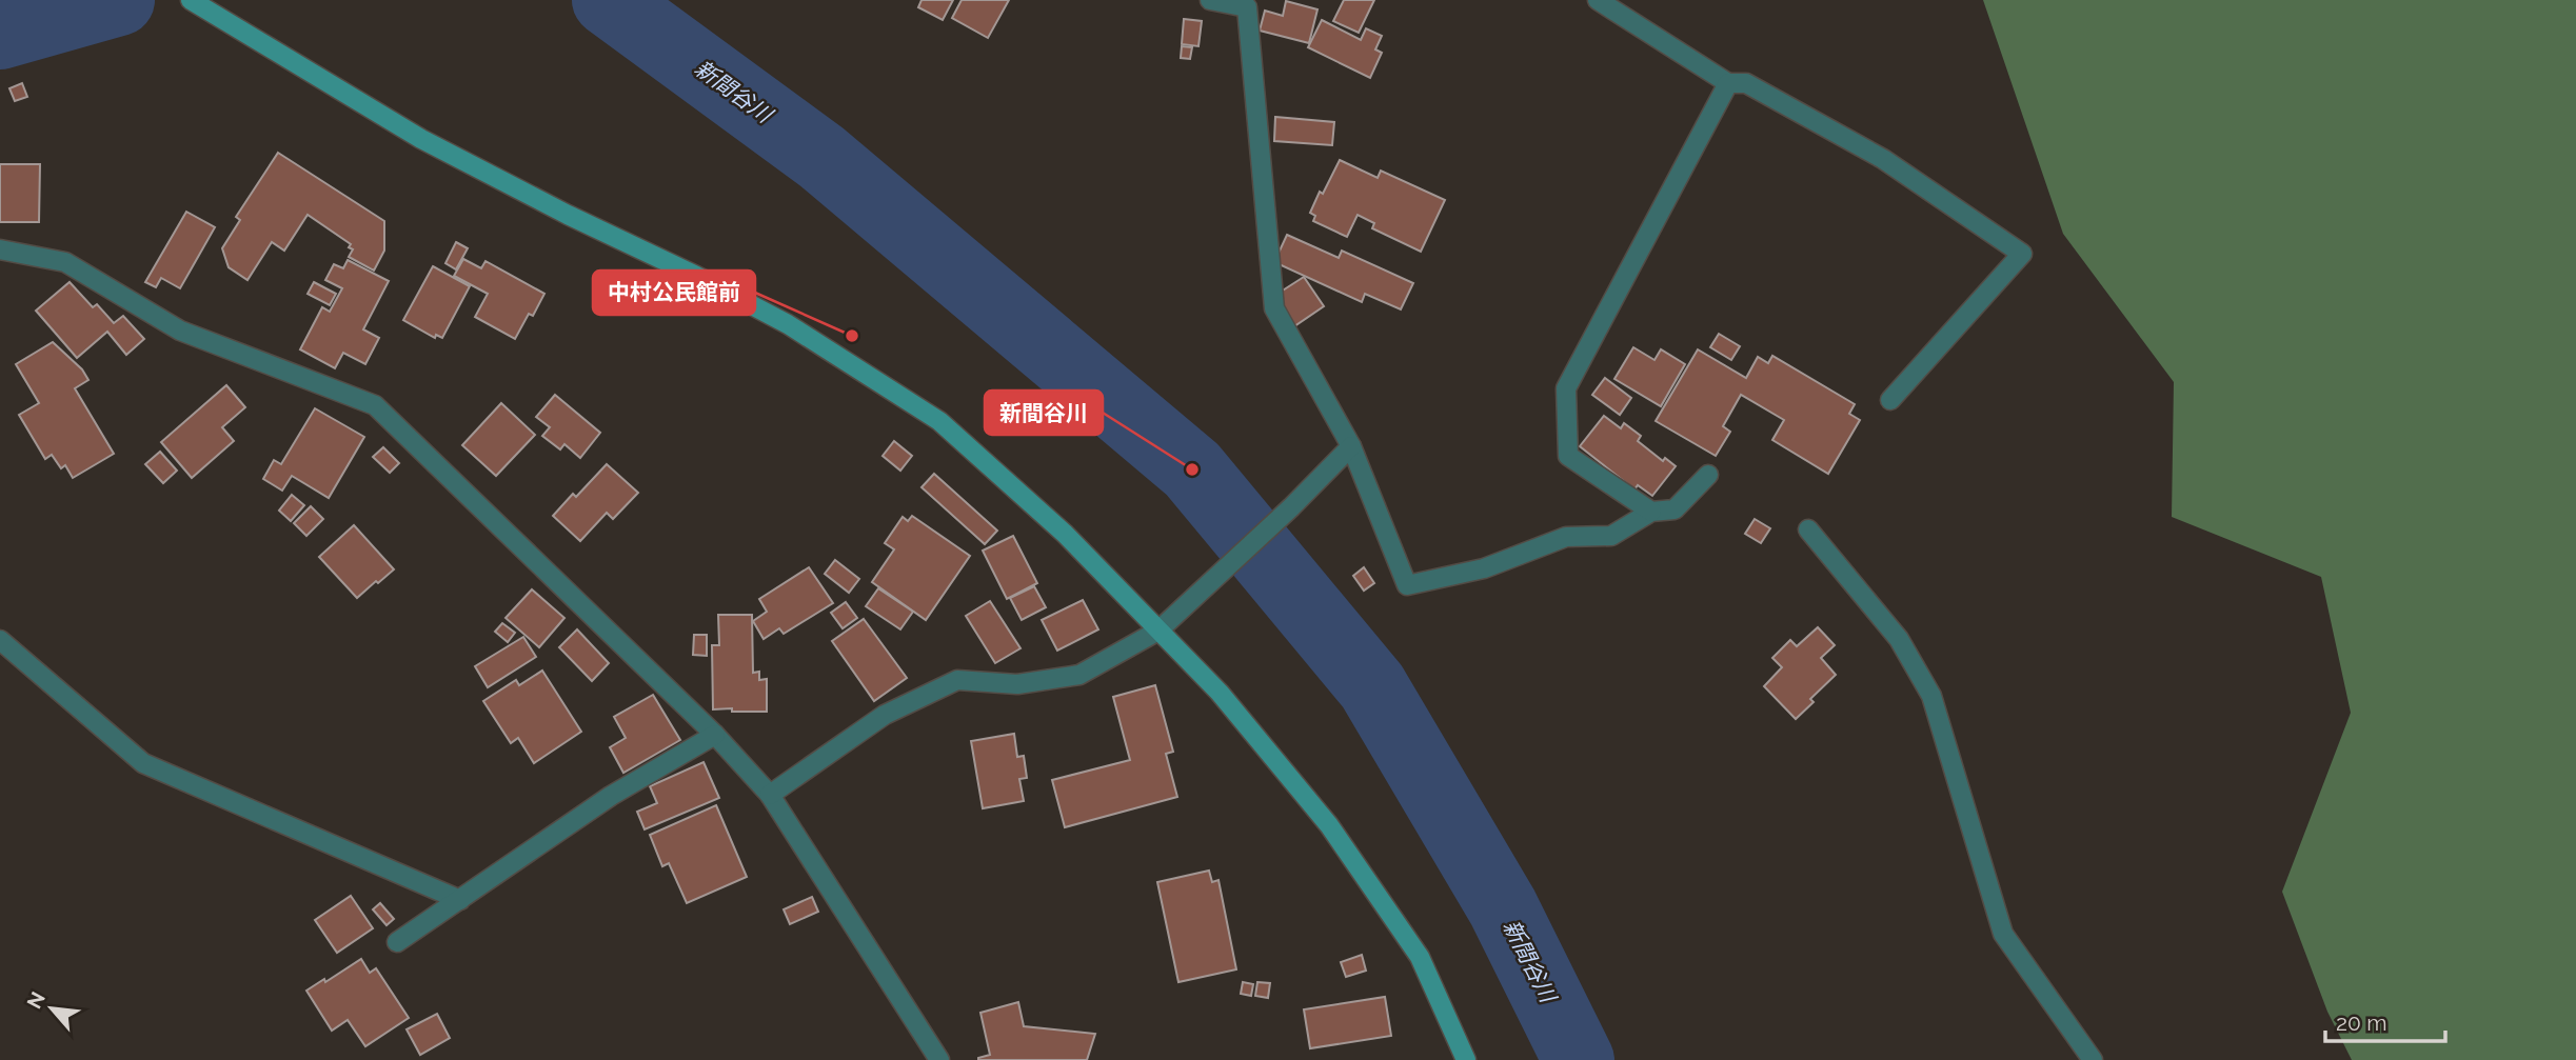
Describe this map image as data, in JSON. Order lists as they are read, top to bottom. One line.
{"water":["新間谷川"],"places":["中村公民館前","新間谷川"],"scale_bar":"20 m","north":"top left"}
